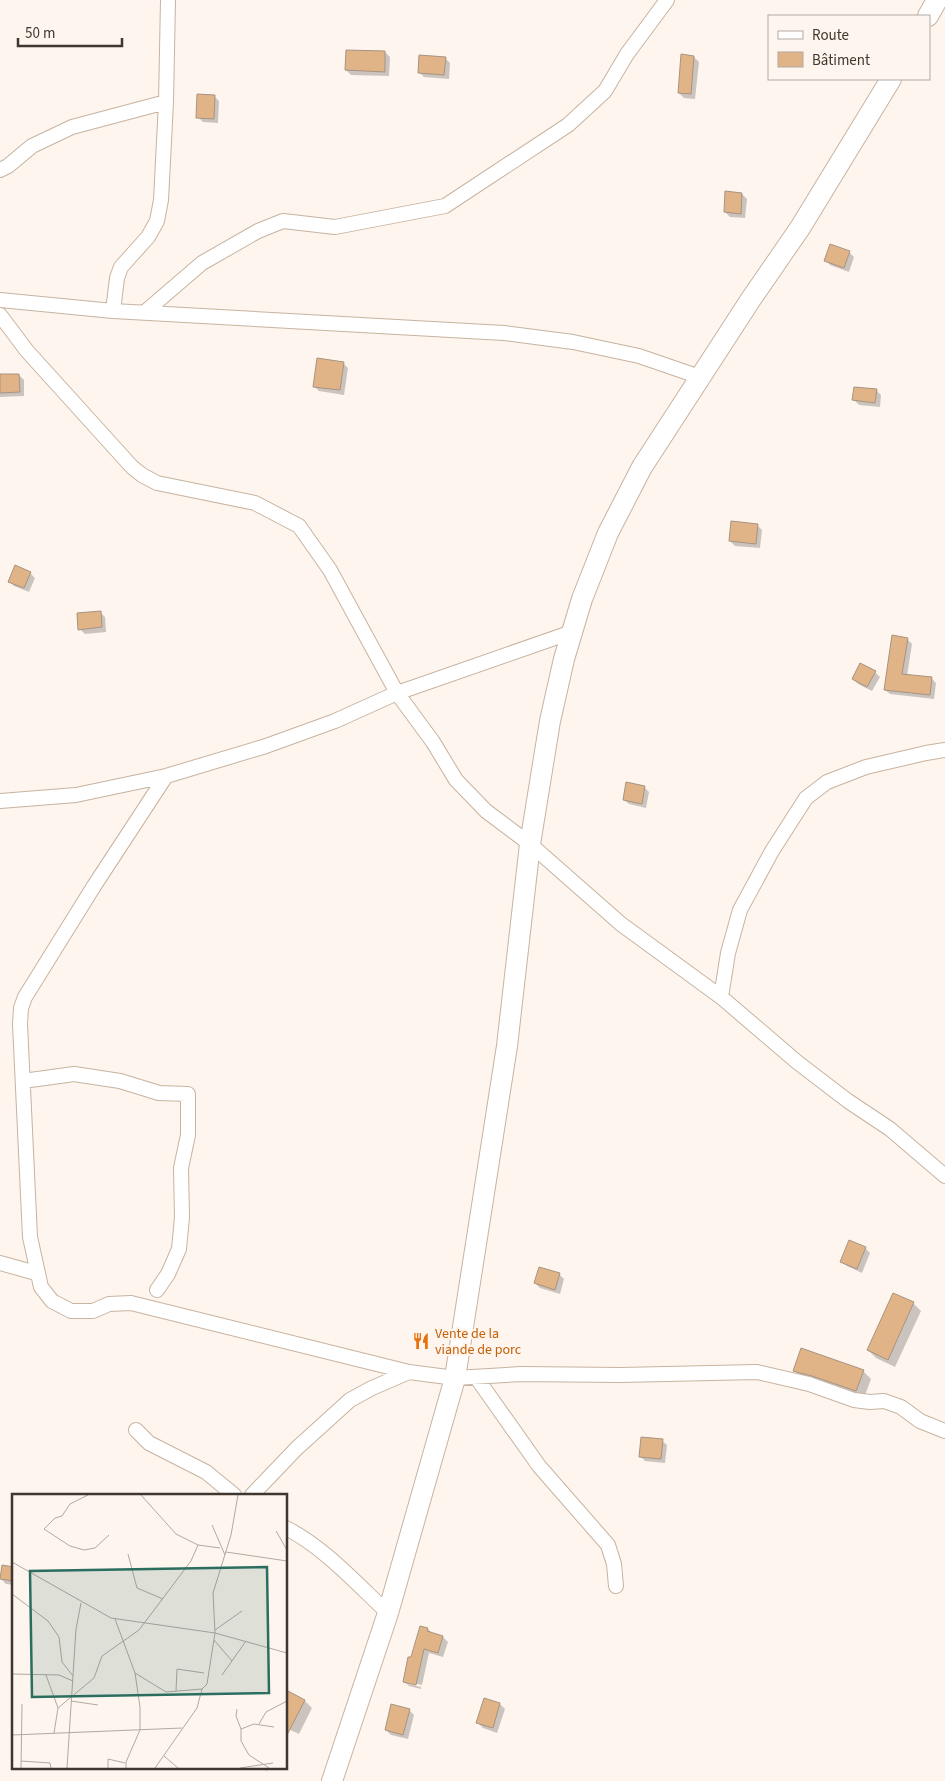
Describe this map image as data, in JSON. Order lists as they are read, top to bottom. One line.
{"places":{"restaurant":["Vente de la viande de porc"]},"legend":["Route","Bâtiment"],"scale_bar":"50 m"}
